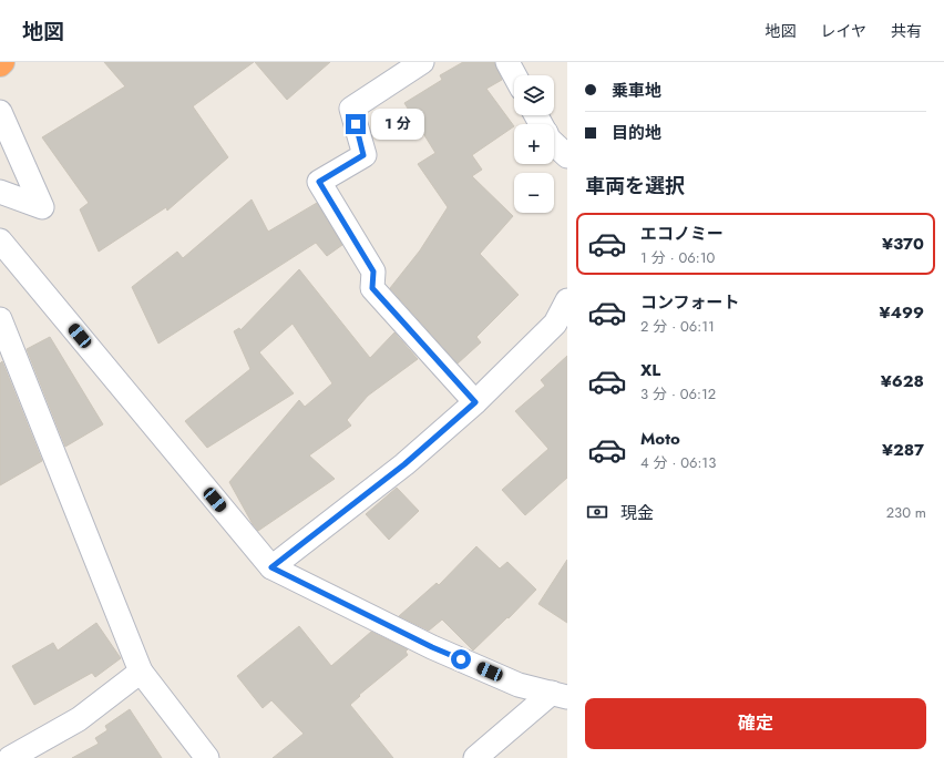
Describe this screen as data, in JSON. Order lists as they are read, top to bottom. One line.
{"page":{"header":"地図","nav":["地図","レイヤ","共有"],"banner":["乗車地","目的地"],"map_buttons":["+","−"],"bubble":"1 分","heading":"車両を選択","list":[{"name":"エコノミー","note":"1 分 · 06:10","value":"¥370"},{"name":"コンフォート","note":"2 分 · 06:11","value":"¥499"},{"name":"XL","note":"3 分 · 06:12","value":"¥628"},{"name":"Moto","note":"4 分 · 06:13","value":"¥287"}],"pay":["現金","230 m"],"buttons":"確定"}}
